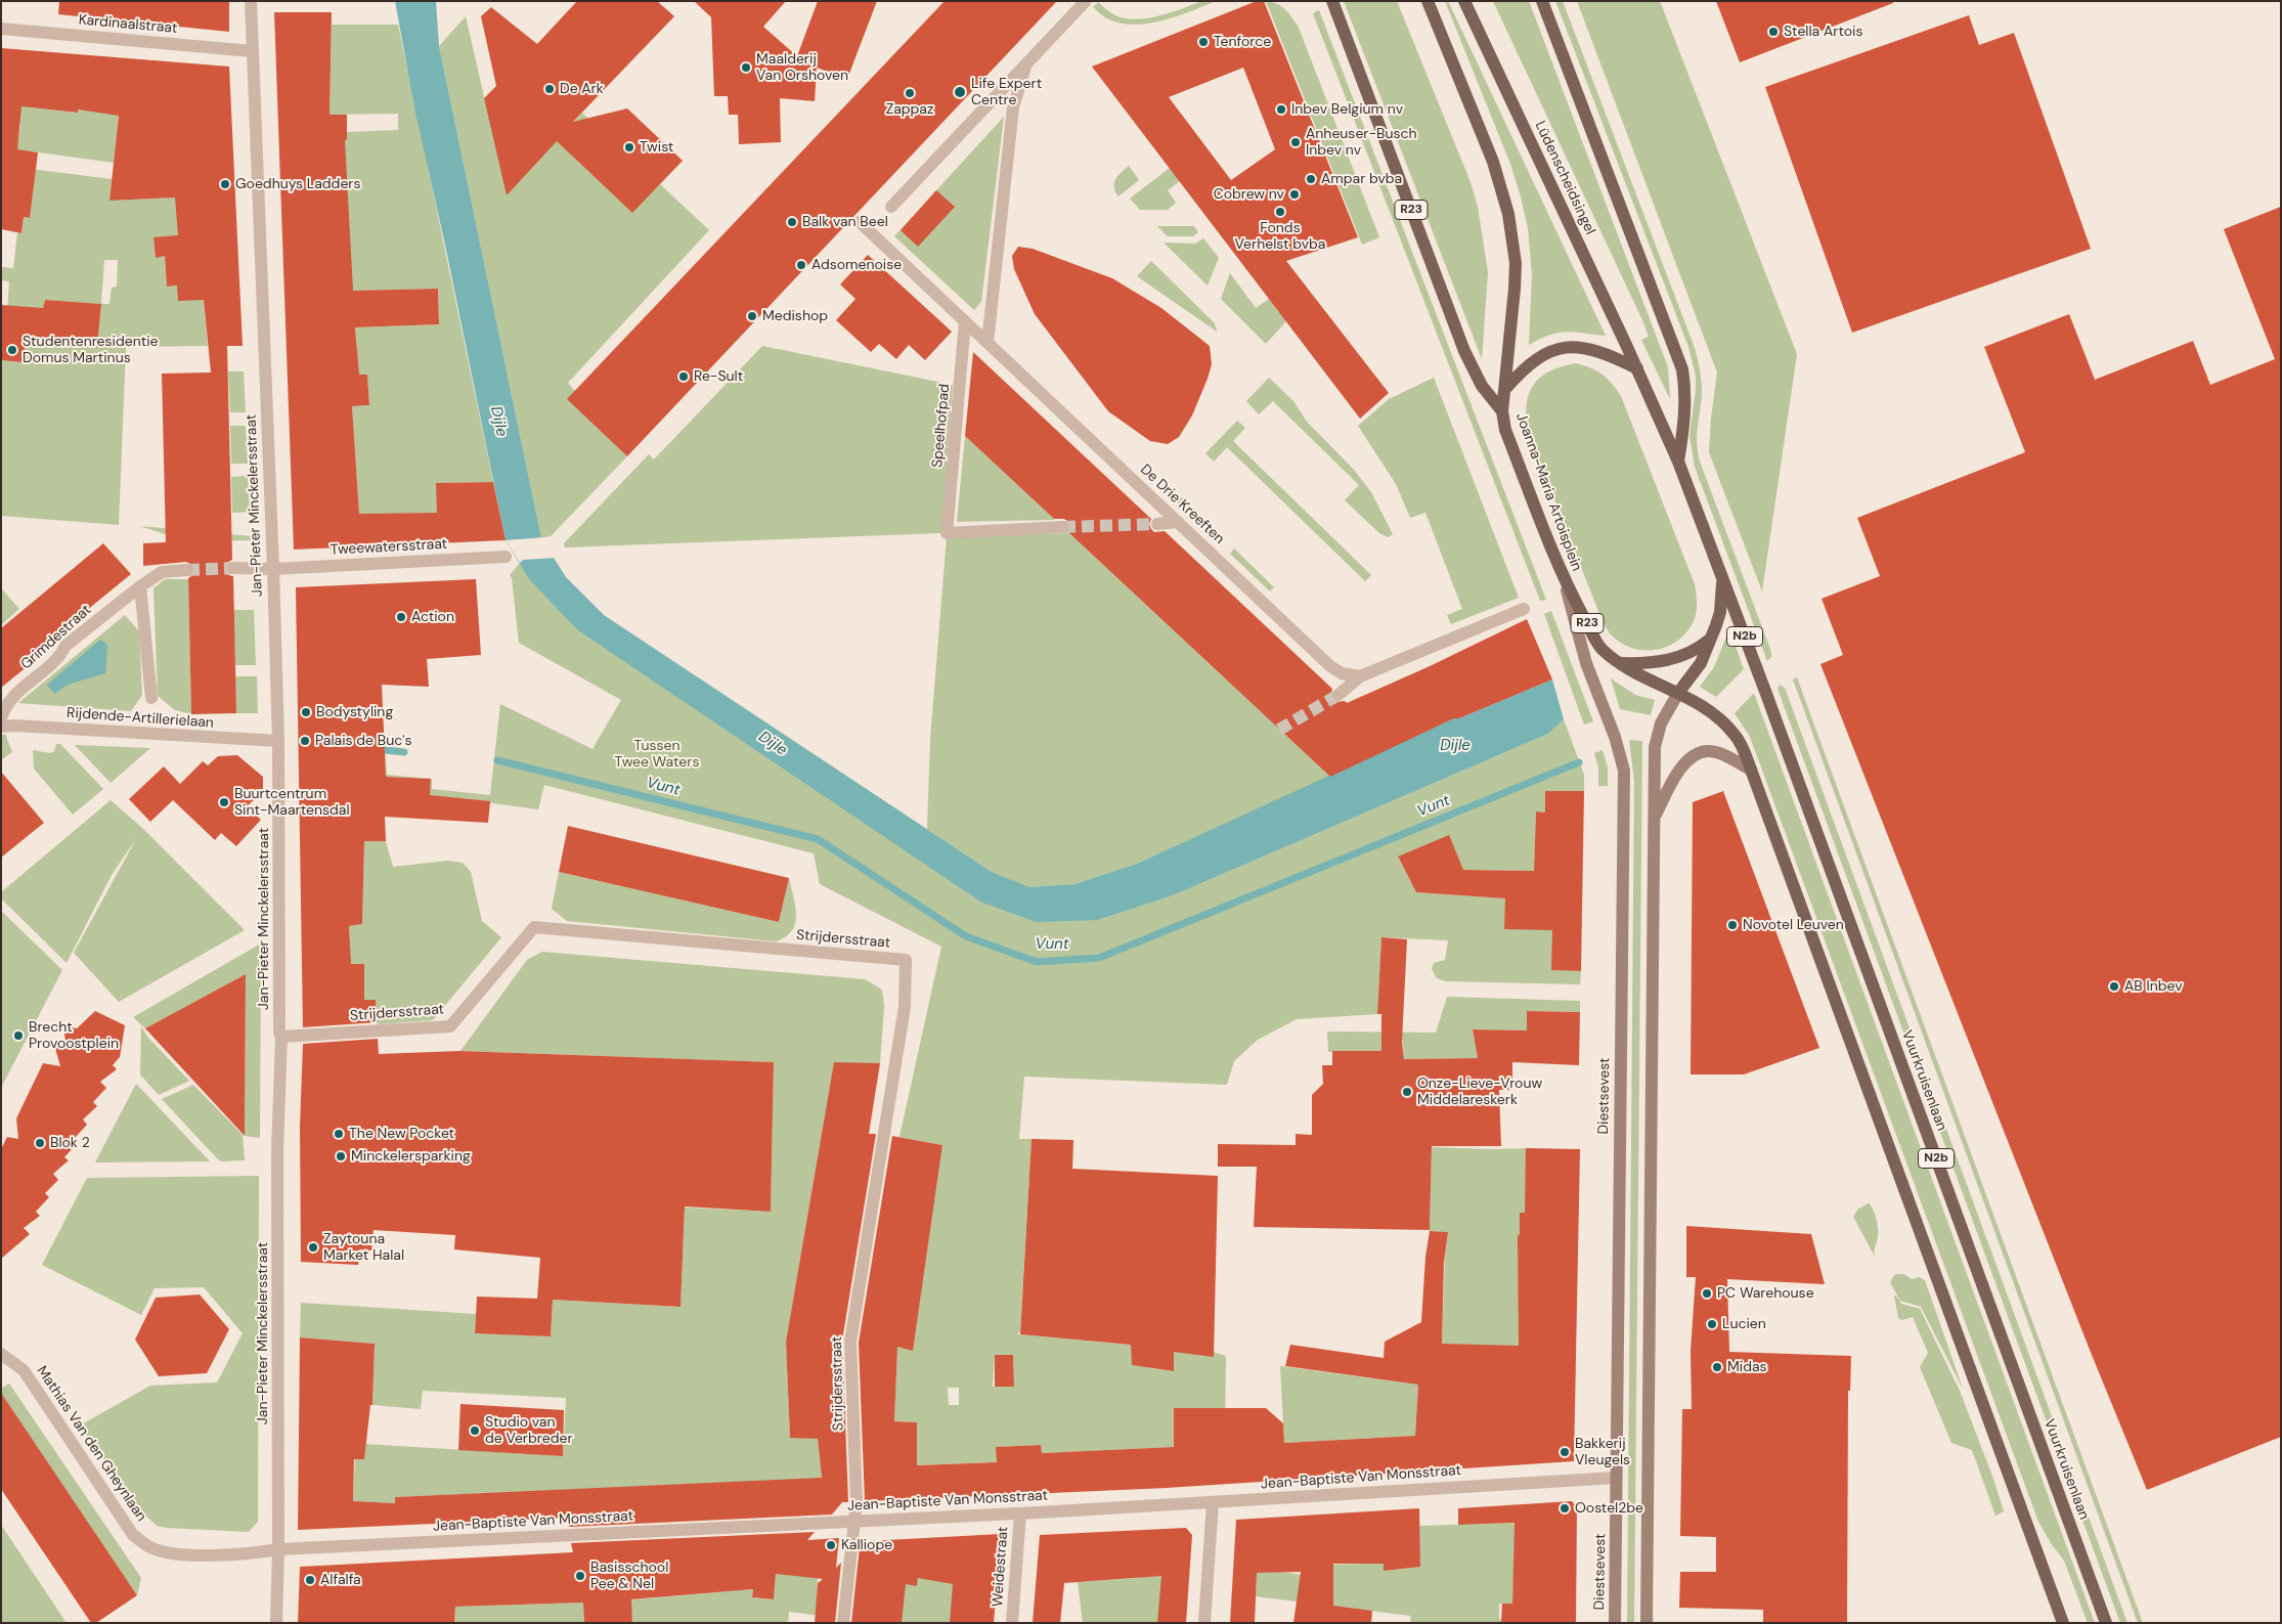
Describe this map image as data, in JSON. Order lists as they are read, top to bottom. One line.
{"streets":{"main road":["Lüdenscheidsingel","R23","Joanna-Maria Artoisplein","N2b","Vuurkruisenlaan","Diestsevest"],"street":["Kardinaalstraat","Speelhofpad","De Drie Kreeften","Jan-Pieter Minckelersstraat","Tweewatersstraat","Grimdestraat","Rijdende-Artillerielaan","Strijdersstraat","Mathias Van den Gheynlaan","Jean-Baptiste Van Monsstraat","Weidestraat"]},"crossings":[["Kardinaalstraat","Jan-Pieter Minckelersstraat"],["R23","Joanna-Maria Artoisplein"],["Speelhofpad","De Drie Kreeften"],["Joanna-Maria Artoisplein","N2b"],["Joanna-Maria Artoisplein","Diestsevest"],["Jan-Pieter Minckelersstraat","Tweewatersstraat"],["Jan-Pieter Minckelersstraat","Rijdende-Artillerielaan"],["Jan-Pieter Minckelersstraat","Strijdersstraat"],["Jan-Pieter Minckelersstraat","Mathias Van den Gheynlaan"],["Jan-Pieter Minckelersstraat","Jean-Baptiste Van Monsstraat"],["Strijdersstraat","Jean-Baptiste Van Monsstraat"],["Diestsevest","Jean-Baptiste Van Monsstraat"],["Mathias Van den Gheynlaan","Jean-Baptiste Van Monsstraat"],["Jean-Baptiste Van Monsstraat","Weidestraat"]],"water":["Dijle","Vunt"],"parks":["Tussen Twee Waters"],"places":["Stella Artois","Tenforce","Maalderij Van Orshoven","De Ark","Life Expert Centre","Zappaz","Inbev Belgium nv","Anheuser-Busch Inbev nv","Twist","Ampar bvba","Goedhuys Ladders","Cobrew nv","Fonds Verhelst bvba","Balk van Beel","Adsomenoise","Medishop","Studentenresidentie Domus Martinus","Re-Sult","Action","Bodystyling","Palais de Buc's","Buurtcentrum Sint-Maartensdal","Novotel Leuven","AB Inbev","Brecht Provoostplein","Onze-Lieve-Vrouw Middelareskerk","The New Pocket","Blok 2","Minckelersparking","Zaytouna Market Halal","PC Warehouse","Lucien","Midas","Studio van de Verbreder","Bakkerij Vleugels","Oostel2be","Kalliope","Basisschool Pee & Nel","Alfalfa"]}
